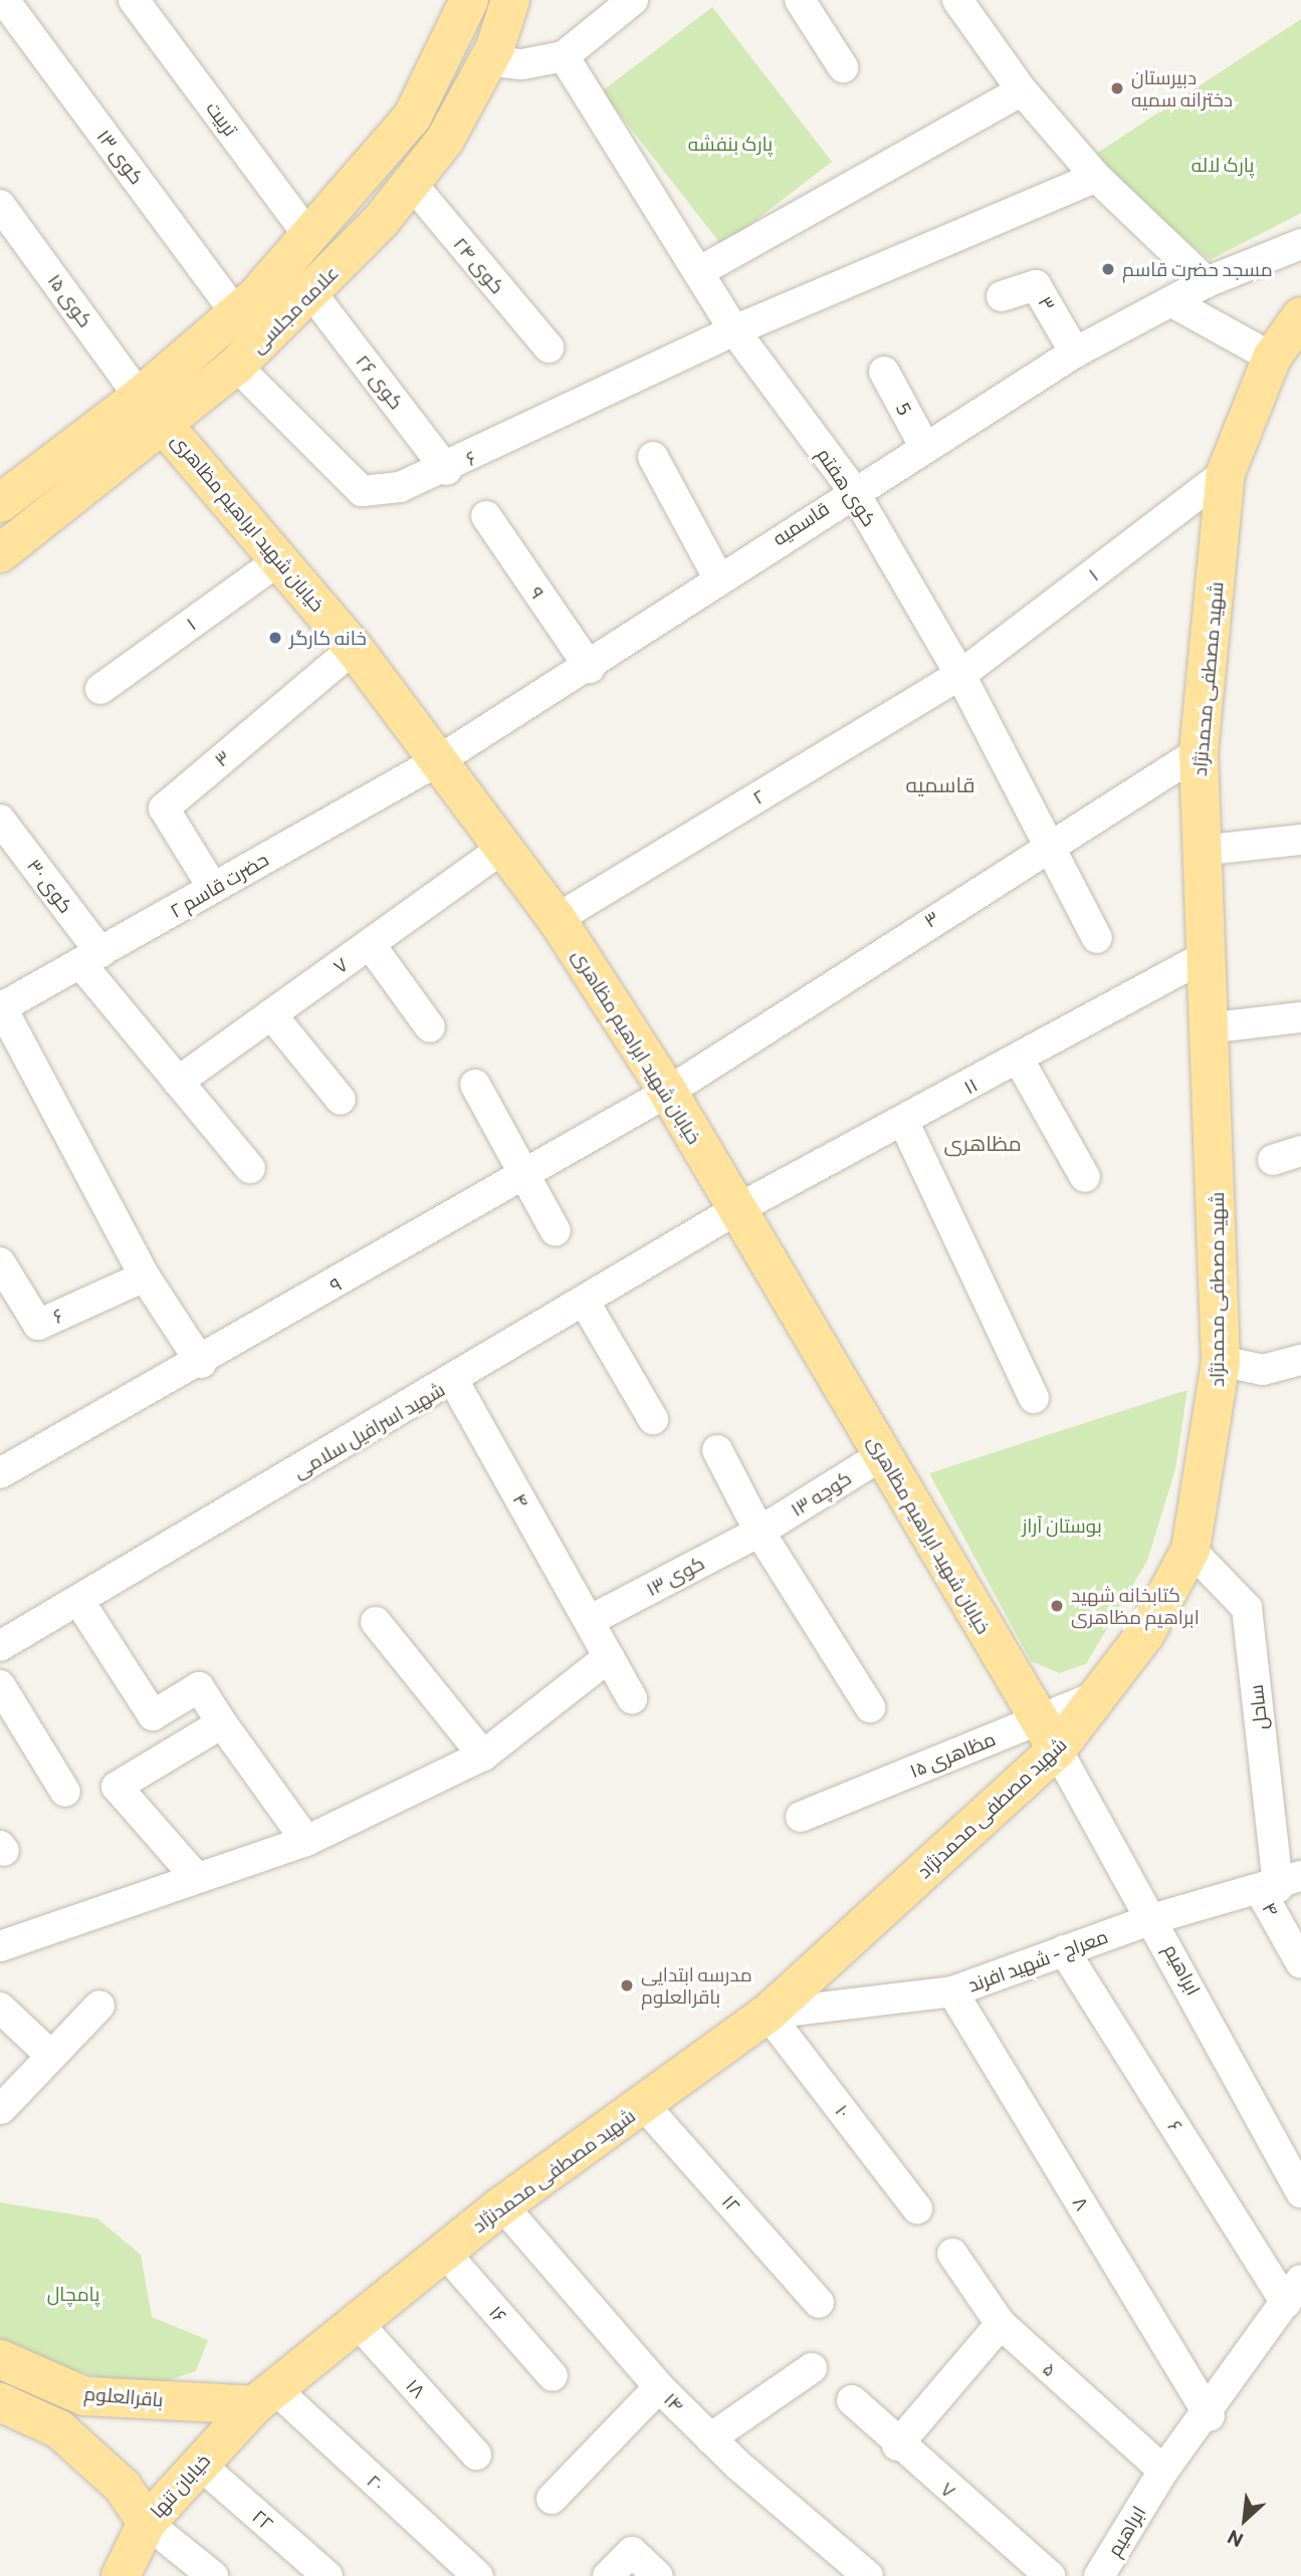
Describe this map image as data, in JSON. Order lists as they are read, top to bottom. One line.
{"streets":{"main road":["علامه مجلسی","خیابان شهید ابراهیم مظاهری","شهید مصطفی محمدنژاد","باقرالعلوم","خیابان تنها"],"street":["تربیت","کوی ۱۳","کوی ۲۴","کوی ۱۵","۳","کوی ۲۶","5","۶","کوی هفتم","قاسمیه","۱","۹","۲","۲ حضرت قاسم","کوی ۳۰","۷","۱۱","شهید اسرافیل سلامی","کوچه ۱۳","۴","ساحل","۱۵ مظاهری","معراج - شهید افرند","ابراهیم","۱۰","۱۲","۸","۱۶","۵","۱۸","۱۴","۲۰","۲۲"]},"crossings":[["تربیت","علامه مجلسی"],["کوی ۱۳","علامه مجلسی"],["کوی ۱۳","کوچه ۱۳"],["کوی ۱۳","۴"],["کوی ۲۴","علامه مجلسی"],["کوی ۱۵","علامه مجلسی"],["کوی ۱۵","خیابان شهید ابراهیم مظاهری"],["۳","کوی هفتم"],["۳","خیابان شهید ابراهیم مظاهری"],["۳","قاسمیه"],["۳","۹"],["۳","شهید مصطفی محمدنژاد"],["۳","۲ حضرت قاسم"],["علامه مجلسی","کوی ۲۶"],["علامه مجلسی","۶"],["علامه مجلسی","خیابان شهید ابراهیم مظاهری"],["کوی ۲۶","۶"],["5","قاسمیه"],["۶","کوی هفتم"],["۶","معراج - شهید افرند"],["۶","ابراهیم"],["کوی هفتم","قاسمیه"],["کوی هفتم","۱"],["کوی هفتم","۲"],["خیابان شهید ابراهیم مظاهری","قاسمیه"],["خیابان شهید ابراهیم مظاهری","۱"],["خیابان شهید ابراهیم مظاهری","۹"],["خیابان شهید ابراهیم مظاهری","شهید مصطفی محمدنژاد"],["خیابان شهید ابراهیم مظاهری","۲"],["خیابان شهید ابراهیم مظاهری","۲ حضرت قاسم"],["خیابان شهید ابراهیم مظاهری","۷"],["خیابان شهید ابراهیم مظاهری","۱۱"],["خیابان شهید ابراهیم مظاهری","شهید اسرافیل سلامی"],["خیابان شهید ابراهیم مظاهری","کوچه ۱۳"],["خیابان شهید ابراهیم مظاهری","۱۵ مظاهری"],["خیابان شهید ابراهیم مظاهری","ابراهیم"],["قاسمیه","۹"],["قاسمیه","۲ حضرت قاسم"],["۱","شهید مصطفی محمدنژاد"],["۱","۲"],["شهید مصطفی محمدنژاد","۱۱"],["شهید مصطفی محمدنژاد","ساحل"],["شهید مصطفی محمدنژاد","۱۵ مظاهری"],["شهید مصطفی محمدنژاد","معراج - شهید افرند"],["شهید مصطفی محمدنژاد","ابراهیم"],["شهید مصطفی محمدنژاد","۱۰"],["شهید مصطفی محمدنژاد","۱۲"],["شهید مصطفی محمدنژاد","۱۶"],["شهید مصطفی محمدنژاد","۱۸"],["شهید مصطفی محمدنژاد","باقرالعلوم"],["شهید مصطفی محمدنژاد","۱۴"],["شهید مصطفی محمدنژاد","۲۰"],["شهید مصطفی محمدنژاد","خیابان تنها"],["۲ حضرت قاسم","کوی ۳۰"],["کوی ۳۰","۷"],["۱۱","شهید اسرافیل سلامی"],["شهید اسرافیل سلامی","۴"],["۴","ساحل"],["۴","معراج - شهید افرند"],["ساحل","معراج - شهید افرند"],["۱۵ مظاهری","ابراهیم"],["معراج - شهید افرند","ابراهیم"],["معراج - شهید افرند","۱۰"],["معراج - شهید افرند","۸"],["ابراهیم","۸"],["ابراهیم","۵"],["باقرالعلوم","۲۰"],["باقرالعلوم","خیابان تنها"],["۲۰","خیابان تنها"],["خیابان تنها","۲۲"]],"districts":["قاسمیه","مظاهری"],"parks":["پارک بنفشه","پارک لاله","بوستان آراز","پامچال"],"places":["دبیرستان دخترانه سمیه","مسجد حضرت قاسم","خانه کارگر","کتابخانه شهید ابراهیم مظاهری","مدرسه ابتدایی باقرالعلوم"],"north":"bottom left"}
